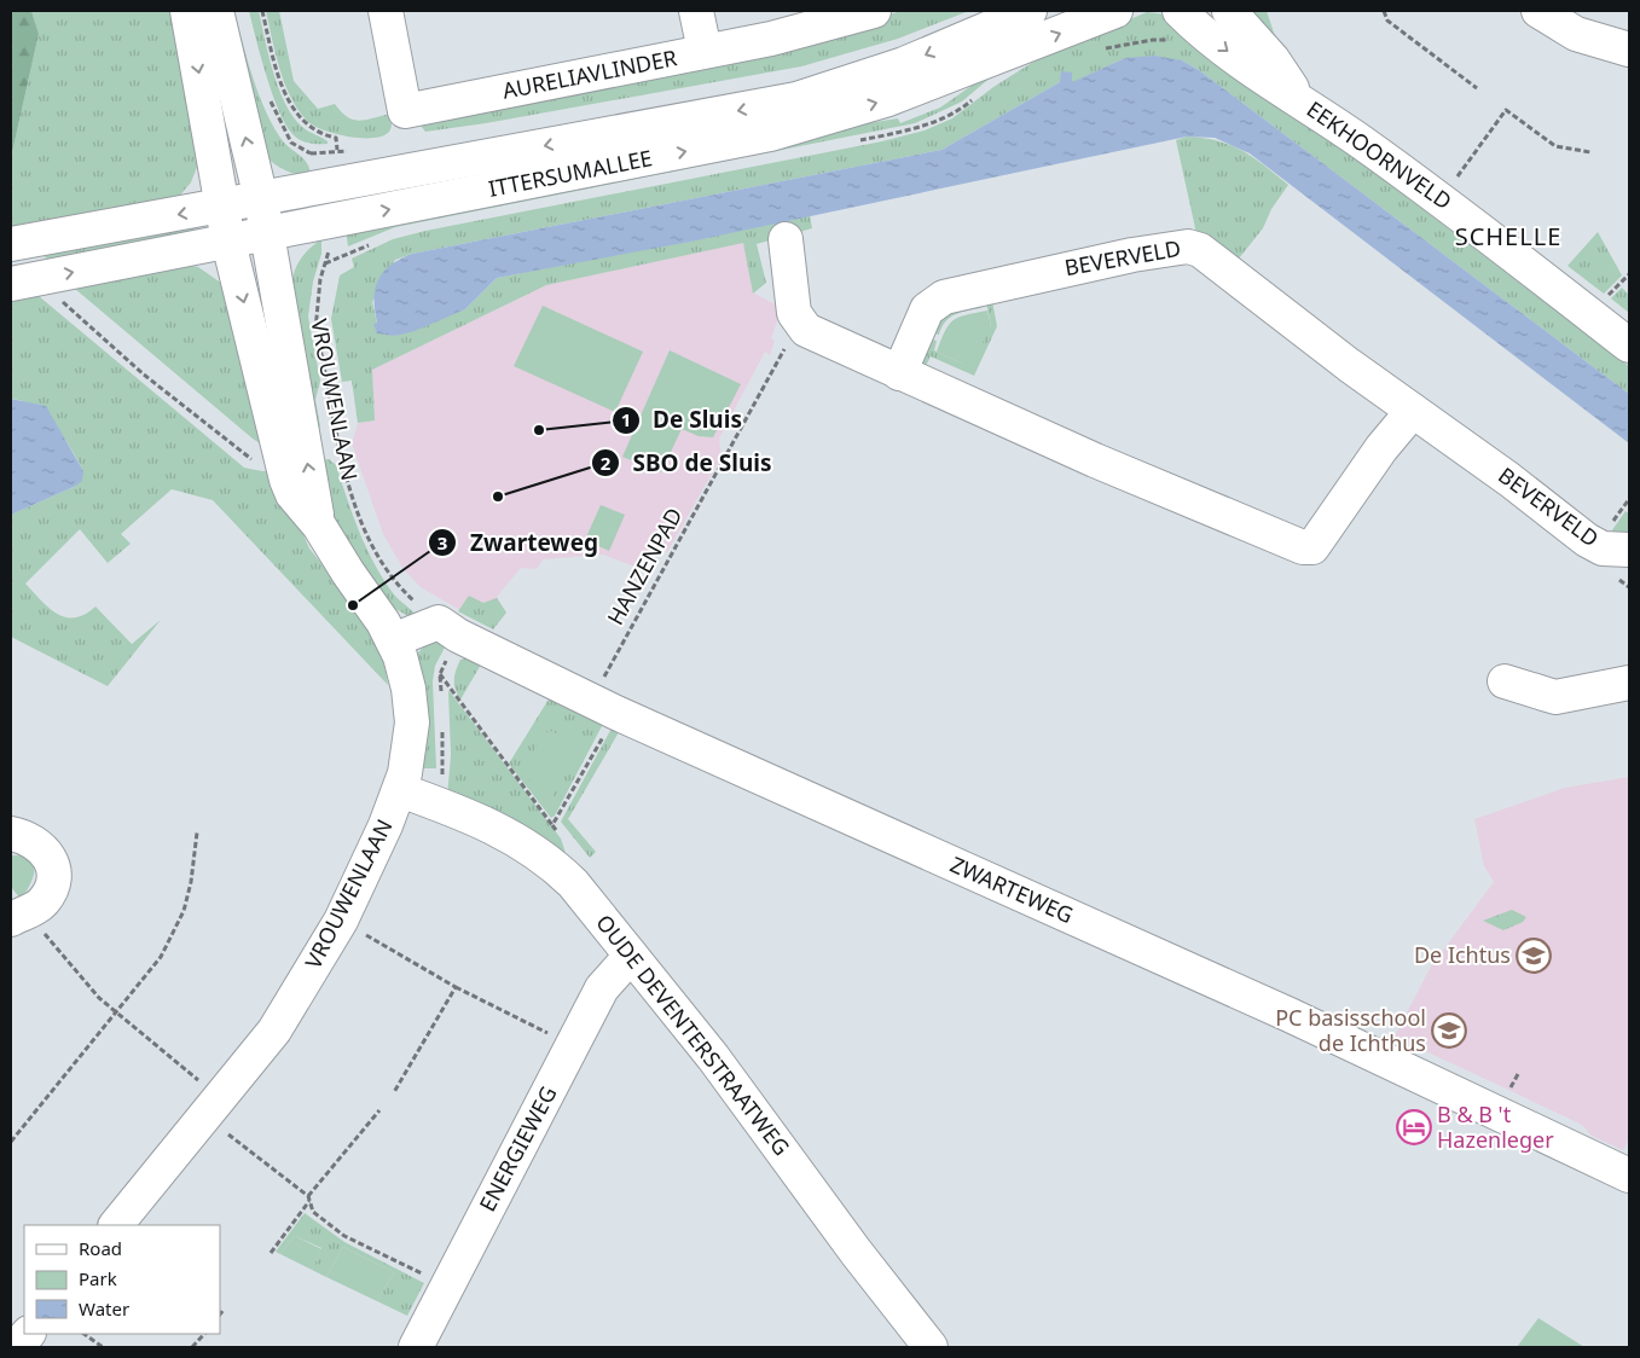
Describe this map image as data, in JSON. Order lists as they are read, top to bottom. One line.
{"streets":{"street":["AURELIAVLINDER","EEKHOORNVELD","ITTERSUMALLEE","BEVERVELD","VROUWENLAAN","ZWARTEWEG","OUDE DEVENTERSTRAATWEG","ENERGIEWEG"],"path":["HANZENPAD"]},"crossings":[["ITTERSUMALLEE","VROUWENLAAN"],["VROUWENLAAN","ZWARTEWEG"],["VROUWENLAAN","OUDE DEVENTERSTRAATWEG"],["HANZENPAD","ZWARTEWEG"],["OUDE DEVENTERSTRAATWEG","ENERGIEWEG"]],"districts":["SCHELLE"],"places":{"other":["De Sluis","SBO de Sluis","Zwarteweg"],"school or university":["De Ichtus","PC basisschool de Ichthus"],"hotel":["B & B 't Hazenleger"]},"legend":["Road","Park","Water"]}
